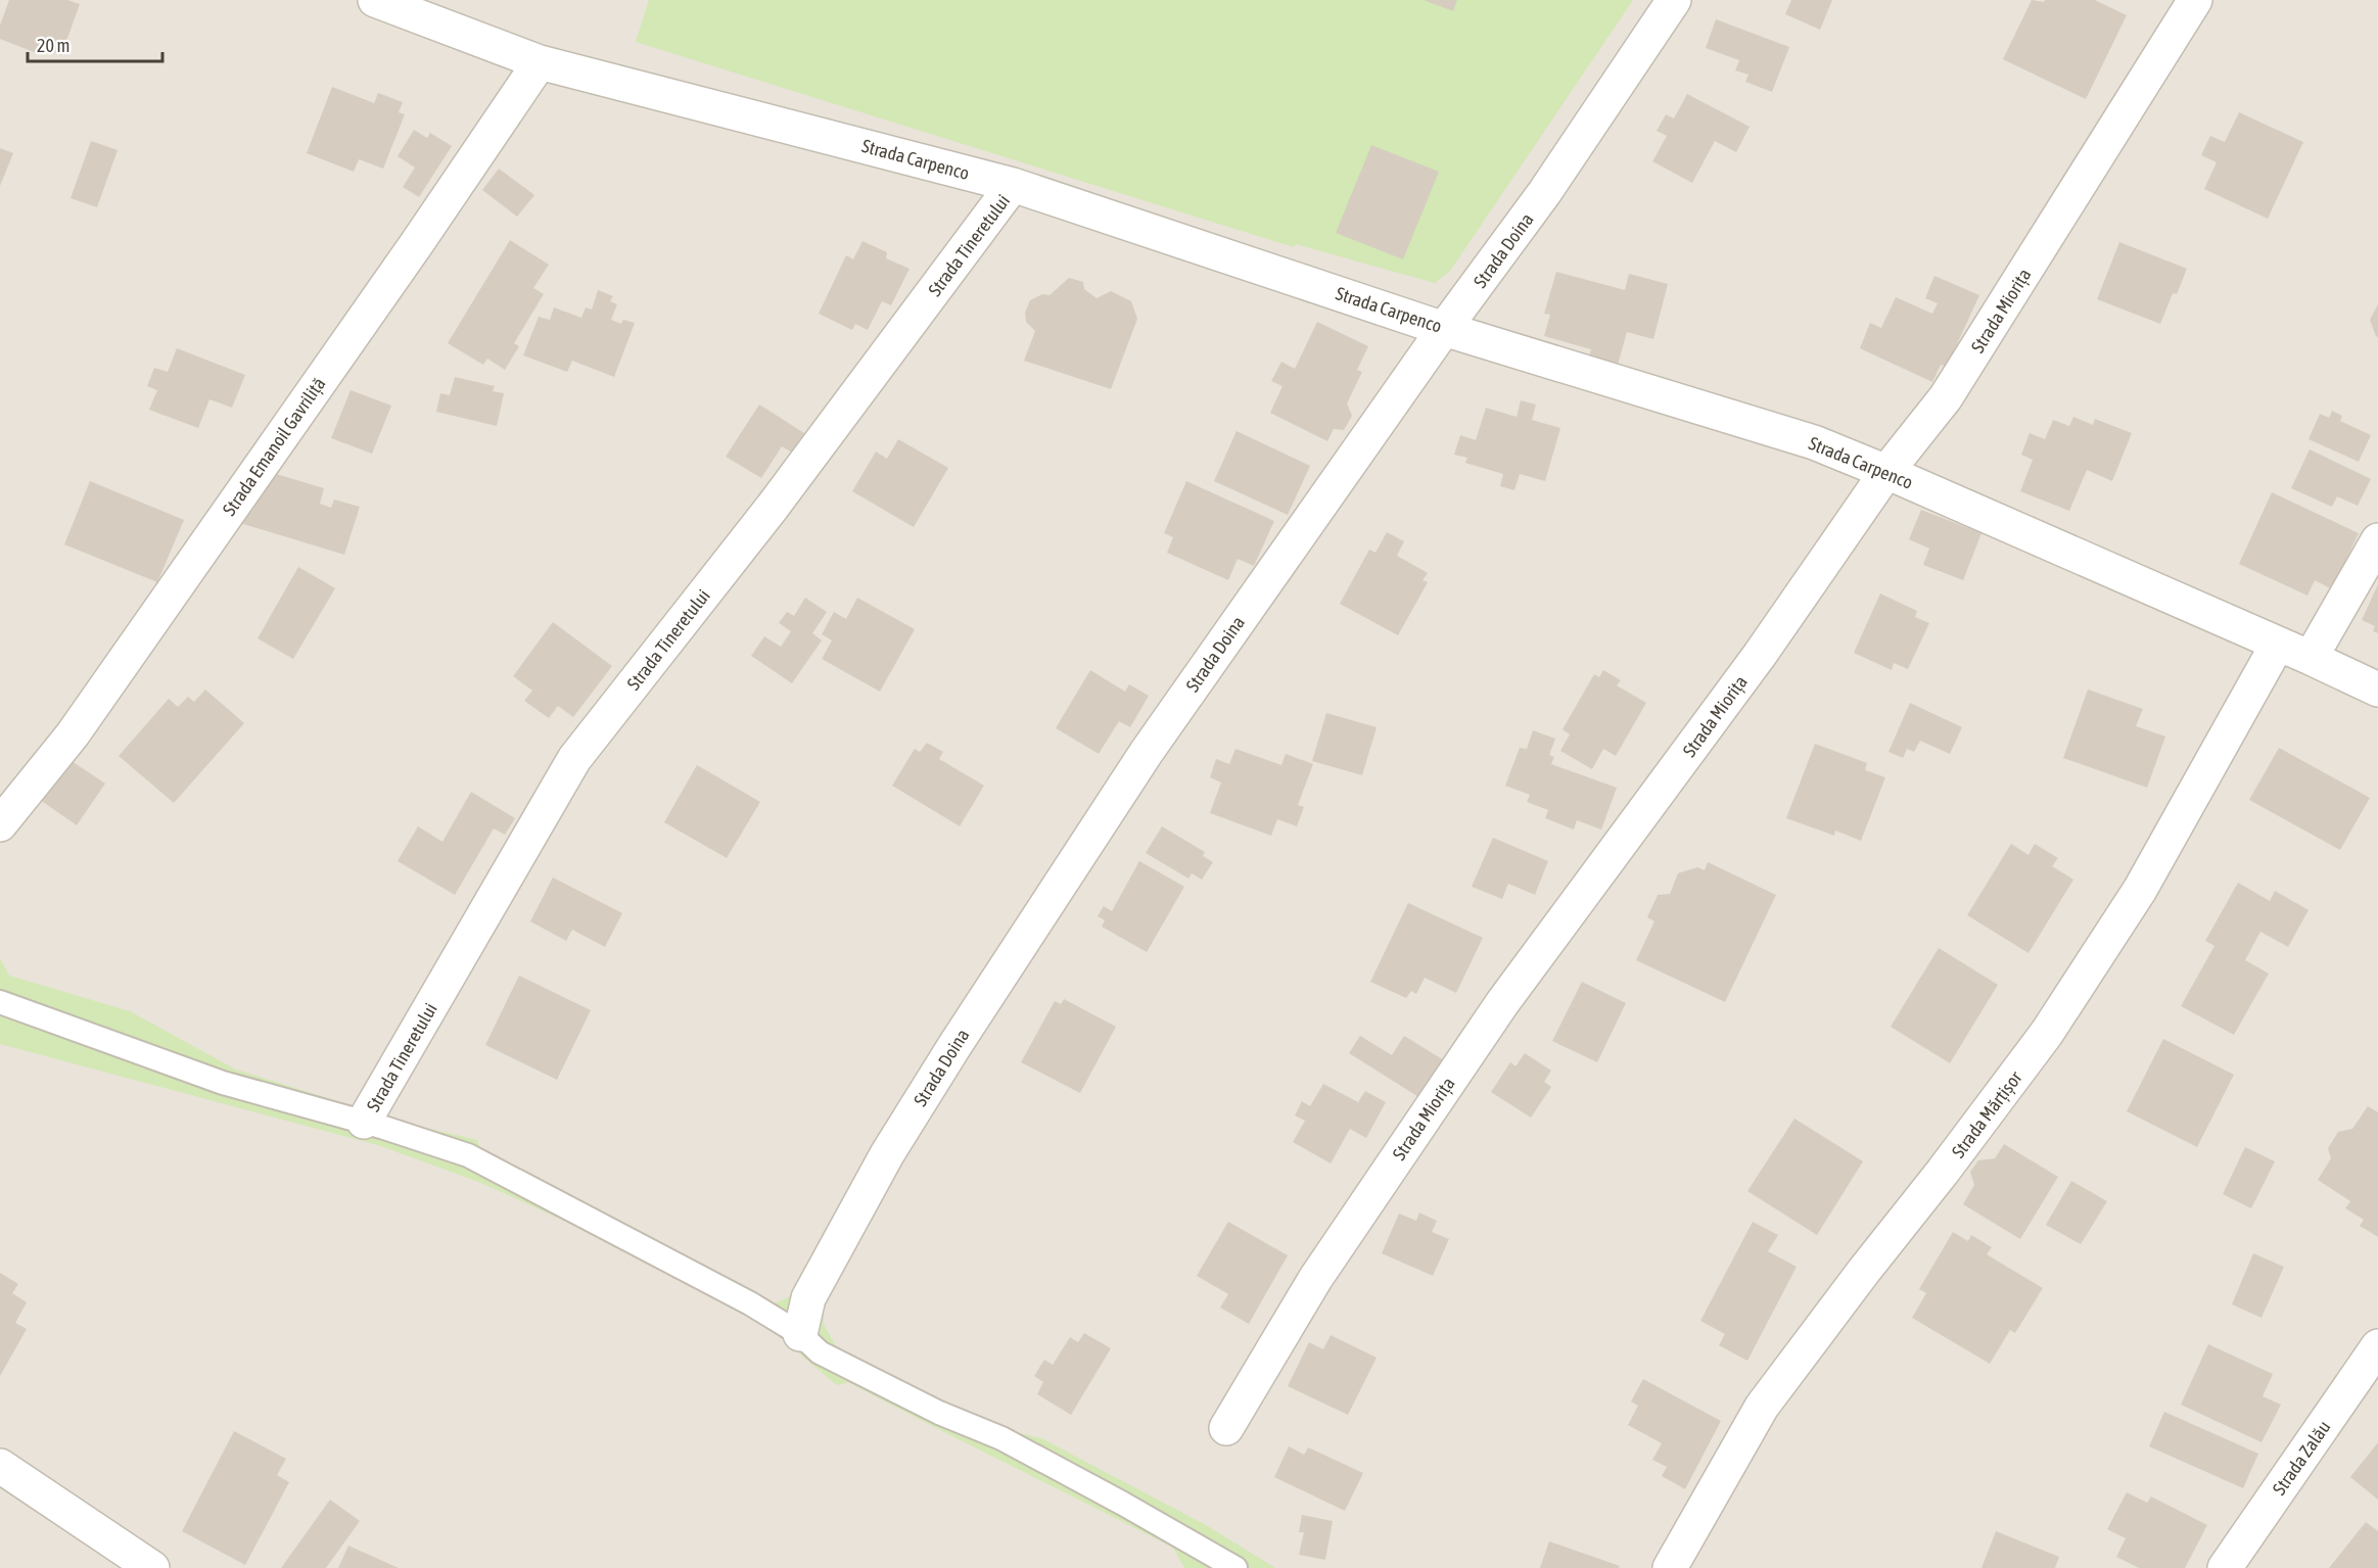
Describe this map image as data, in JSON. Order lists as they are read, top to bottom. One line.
{"streets":{"street":["Strada Carpenco","Strada Tineretului","Strada Doina","Strada Miorița","Strada Emanoil Gavriliță","Strada Mărțișor","Strada Zalău"]},"crossings":[["Strada Carpenco","Strada Tineretului"],["Strada Carpenco","Strada Doina"],["Strada Carpenco","Strada Miorița"],["Strada Carpenco","Strada Emanoil Gavriliță"],["Strada Carpenco","Strada Mărțișor"]],"scale_bar":"20 m"}
